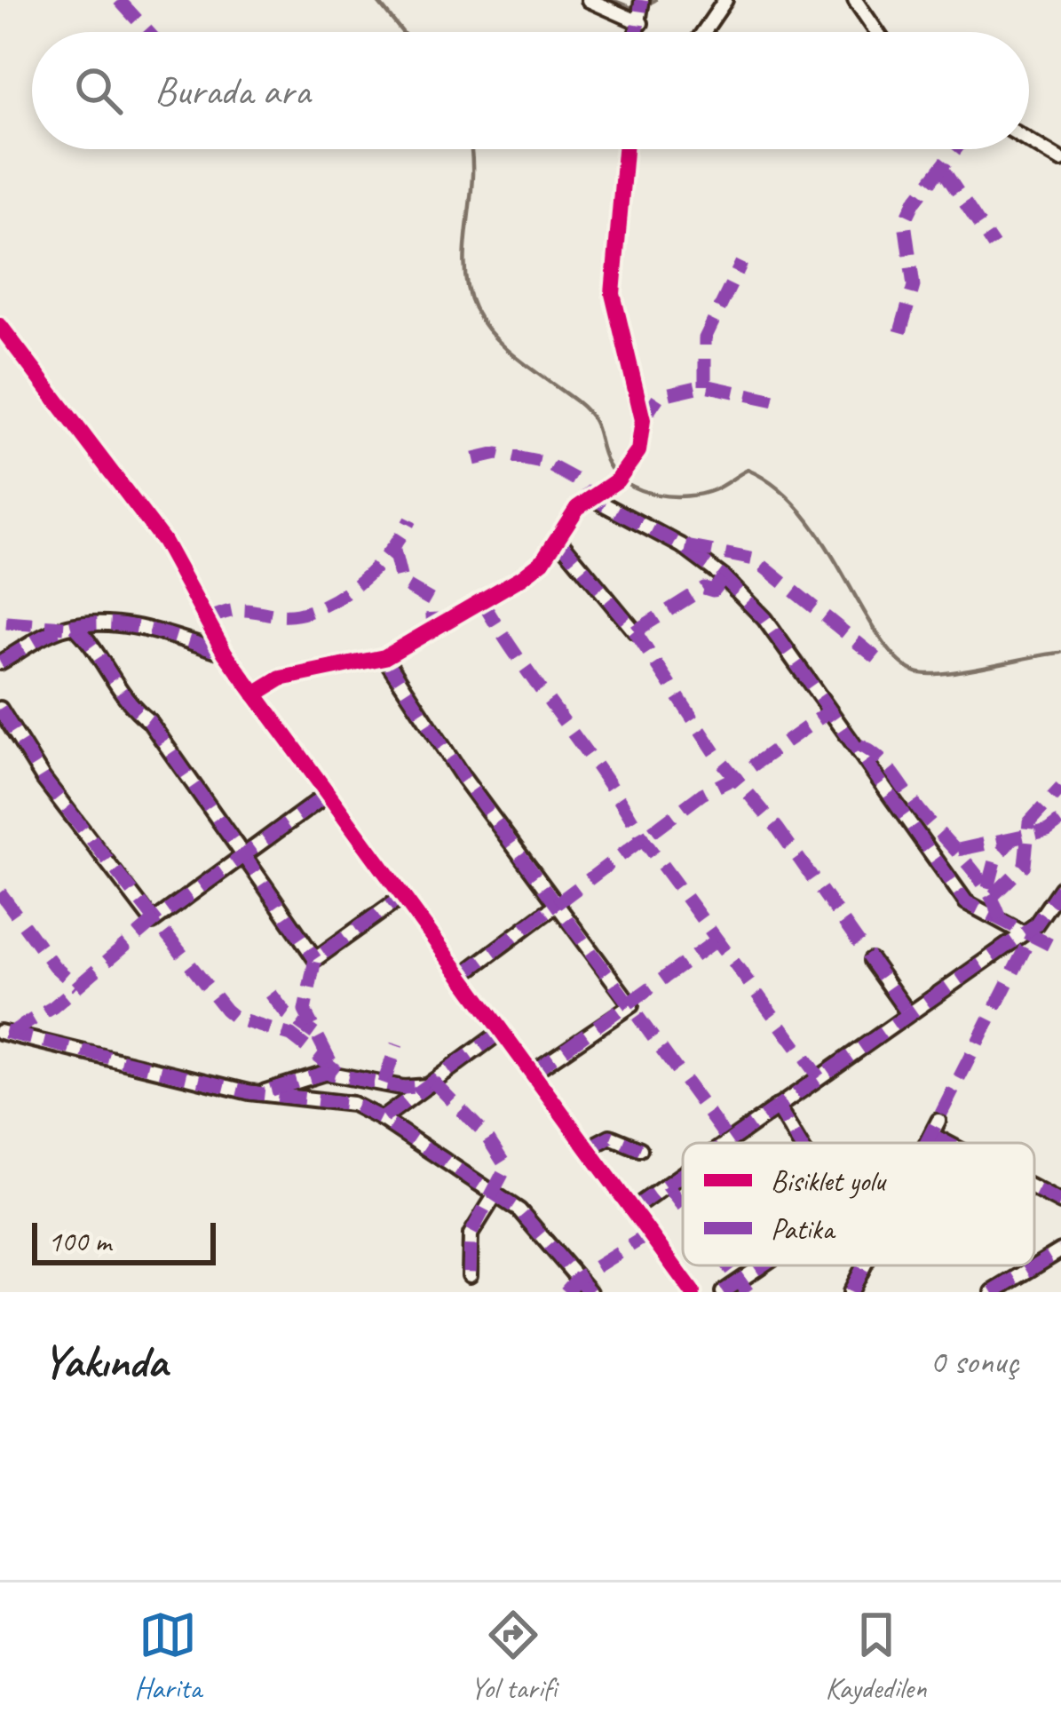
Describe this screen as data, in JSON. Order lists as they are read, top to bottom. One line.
{"legend":["Bisiklet yolu","Patika"],"scale_bar":"100 m","page":{"search":"Burada ara","scale":"100 m","heading":["Yakında","0 sonuç"],"nav":["Harita","Yol tarifi","Kaydedilen"]}}
